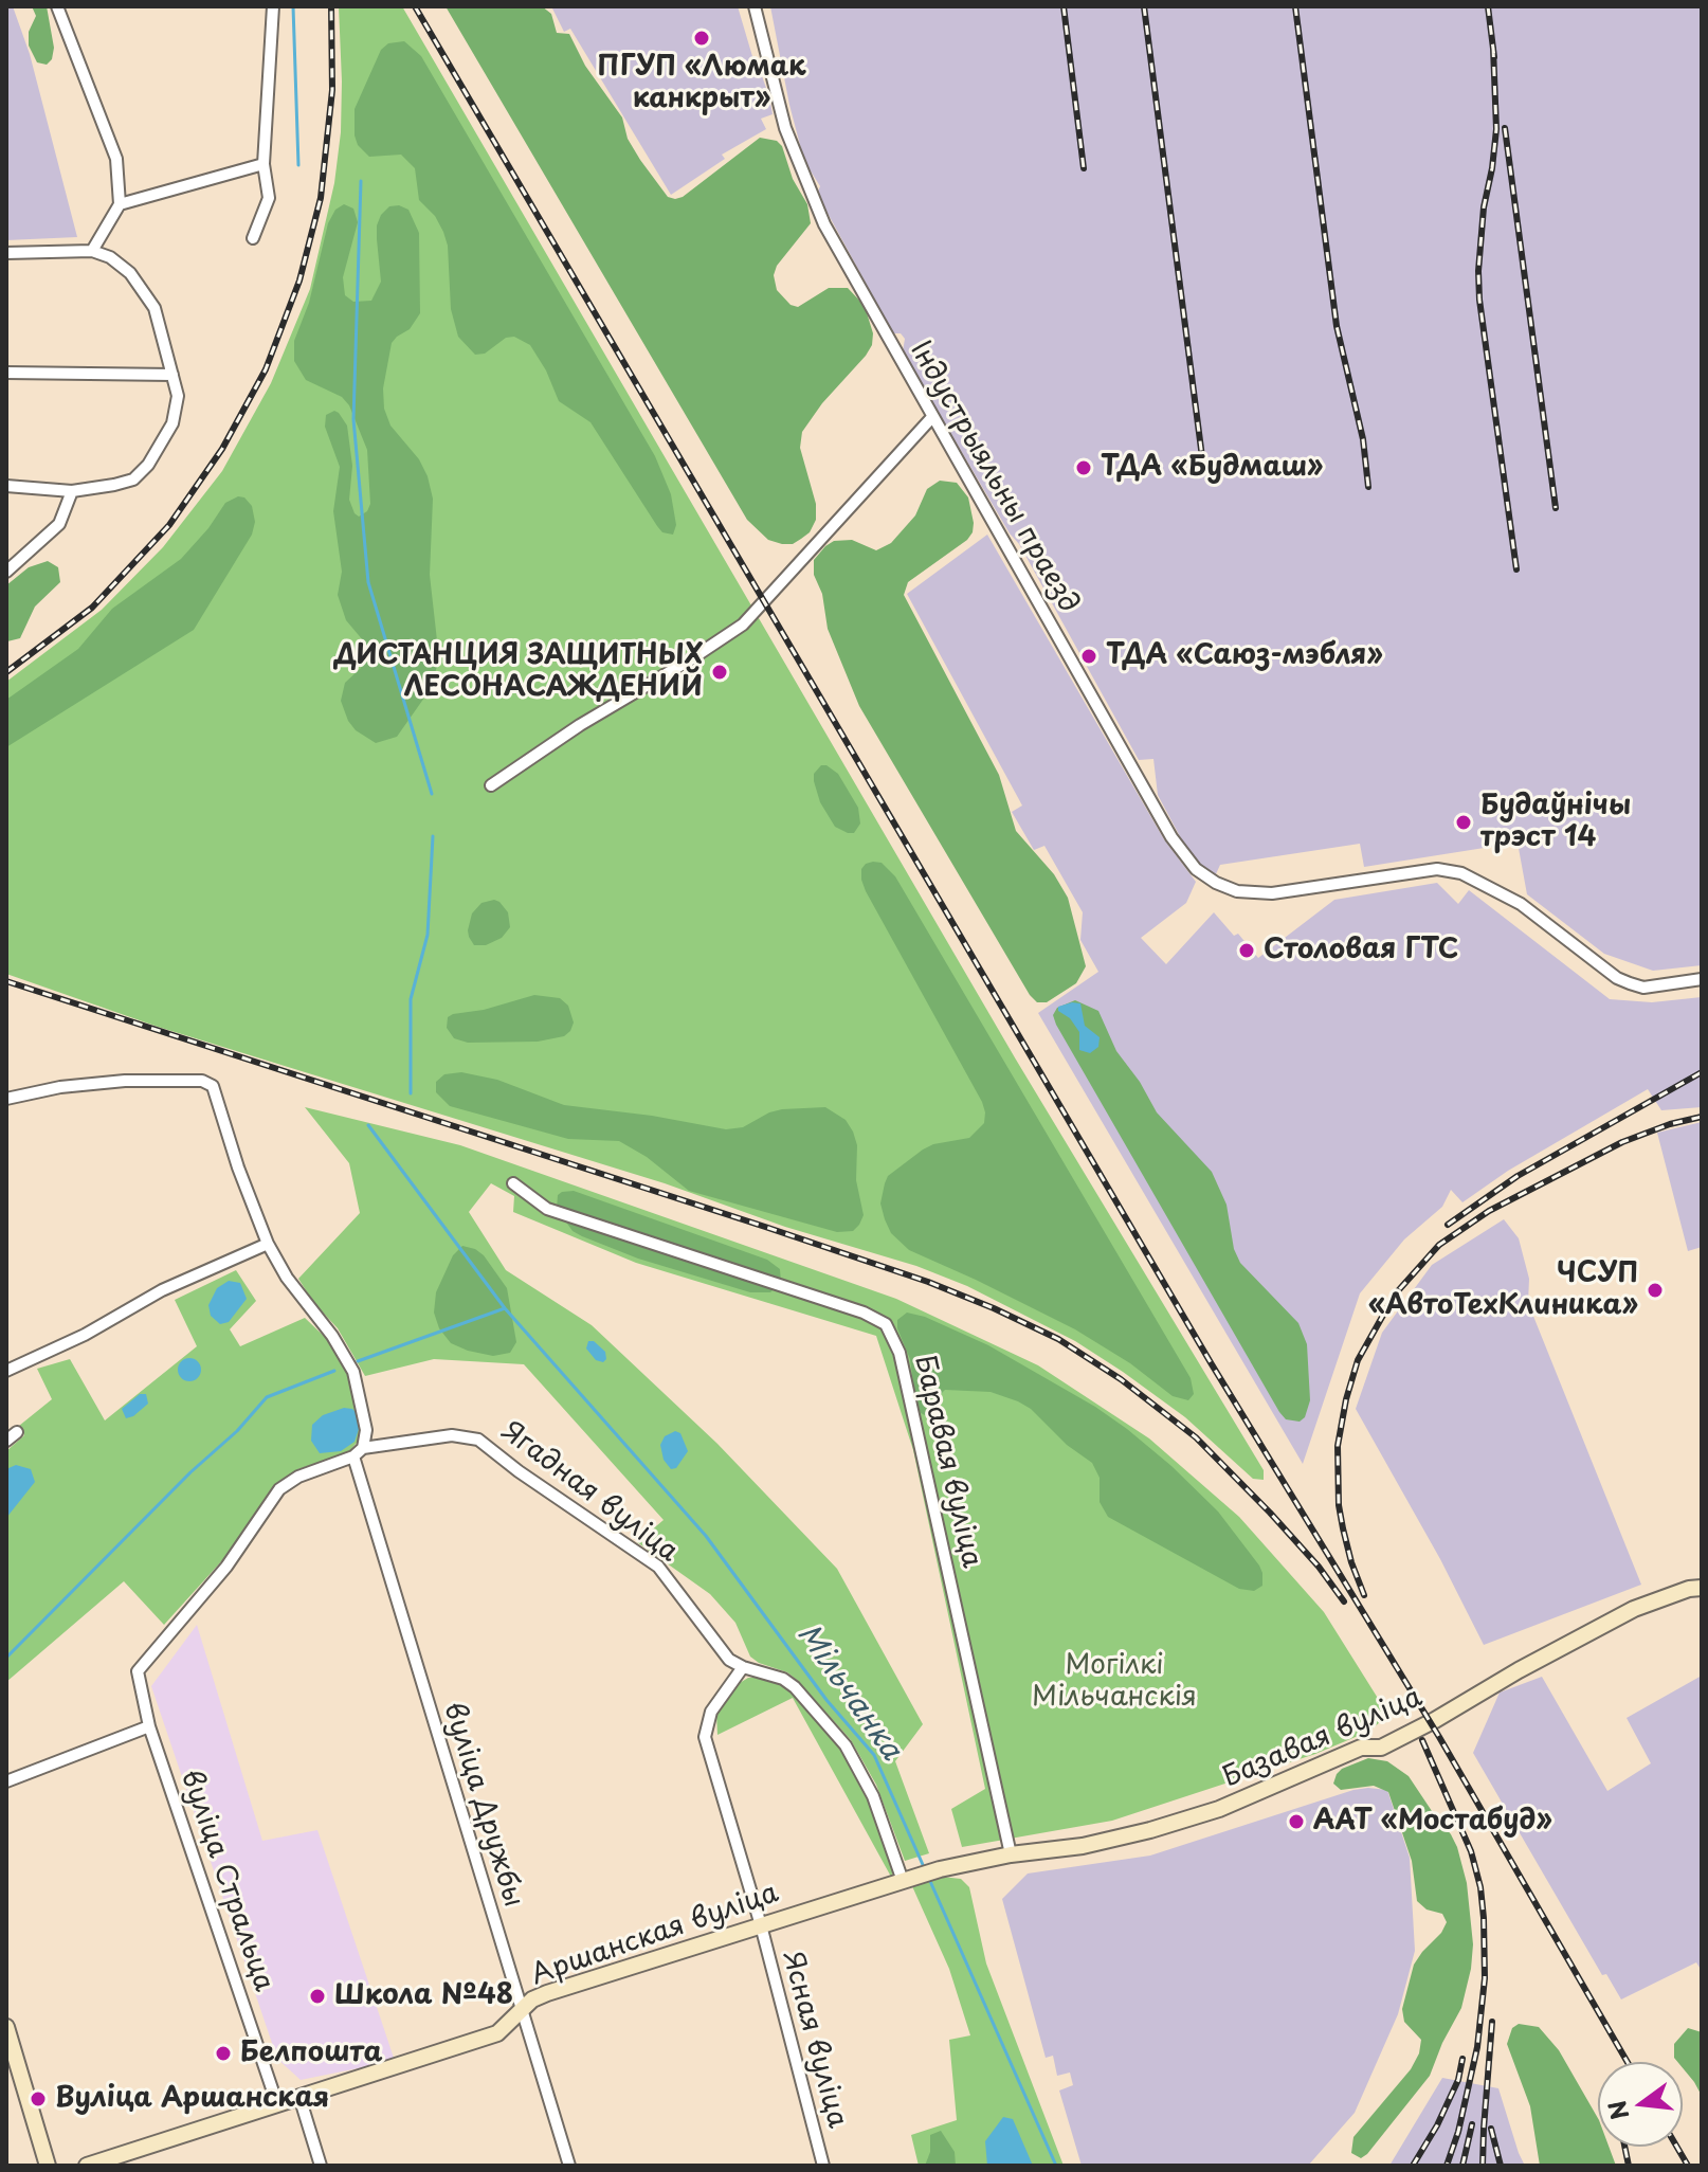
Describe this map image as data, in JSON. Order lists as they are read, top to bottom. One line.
{"streets":{"street":["Індустрыяльны праезд","Баравая вуліца","Ягадная вуліца","Базавая вуліца","вуліца Дружбы","вуліца Стральца","Аршанская вуліца","Ясная вуліца"]},"crossings":[["Баравая вуліца","Базавая вуліца"],["Ягадная вуліца","вуліца Дружбы"],["Ягадная вуліца","вуліца Стральца"],["Ягадная вуліца","Аршанская вуліца"],["Ягадная вуліца","Ясная вуліца"],["Базавая вуліца","Аршанская вуліца"],["вуліца Дружбы","Аршанская вуліца"],["вуліца Стральца","Аршанская вуліца"],["Аршанская вуліца","Ясная вуліца"]],"water":["Мільчанка"],"parks":["Могілкі Мільчанскія"],"places":["ПГУП «Люмак канкрыт»","ТДА «Будмаш»","ТДА «Саюз-мэбля»","ДИСТАНЦИЯ ЗАЩИТНЫХ ЛЕСОНАСАЖДЕНИЙ","Будаўнічы трэст 14","Столовая ГТС","ЧСУП «АвтоТехКлиника»","ААТ «Мостабуд»","Школа №48","Белпошта","Вуліца Аршанская"],"north":"left"}
